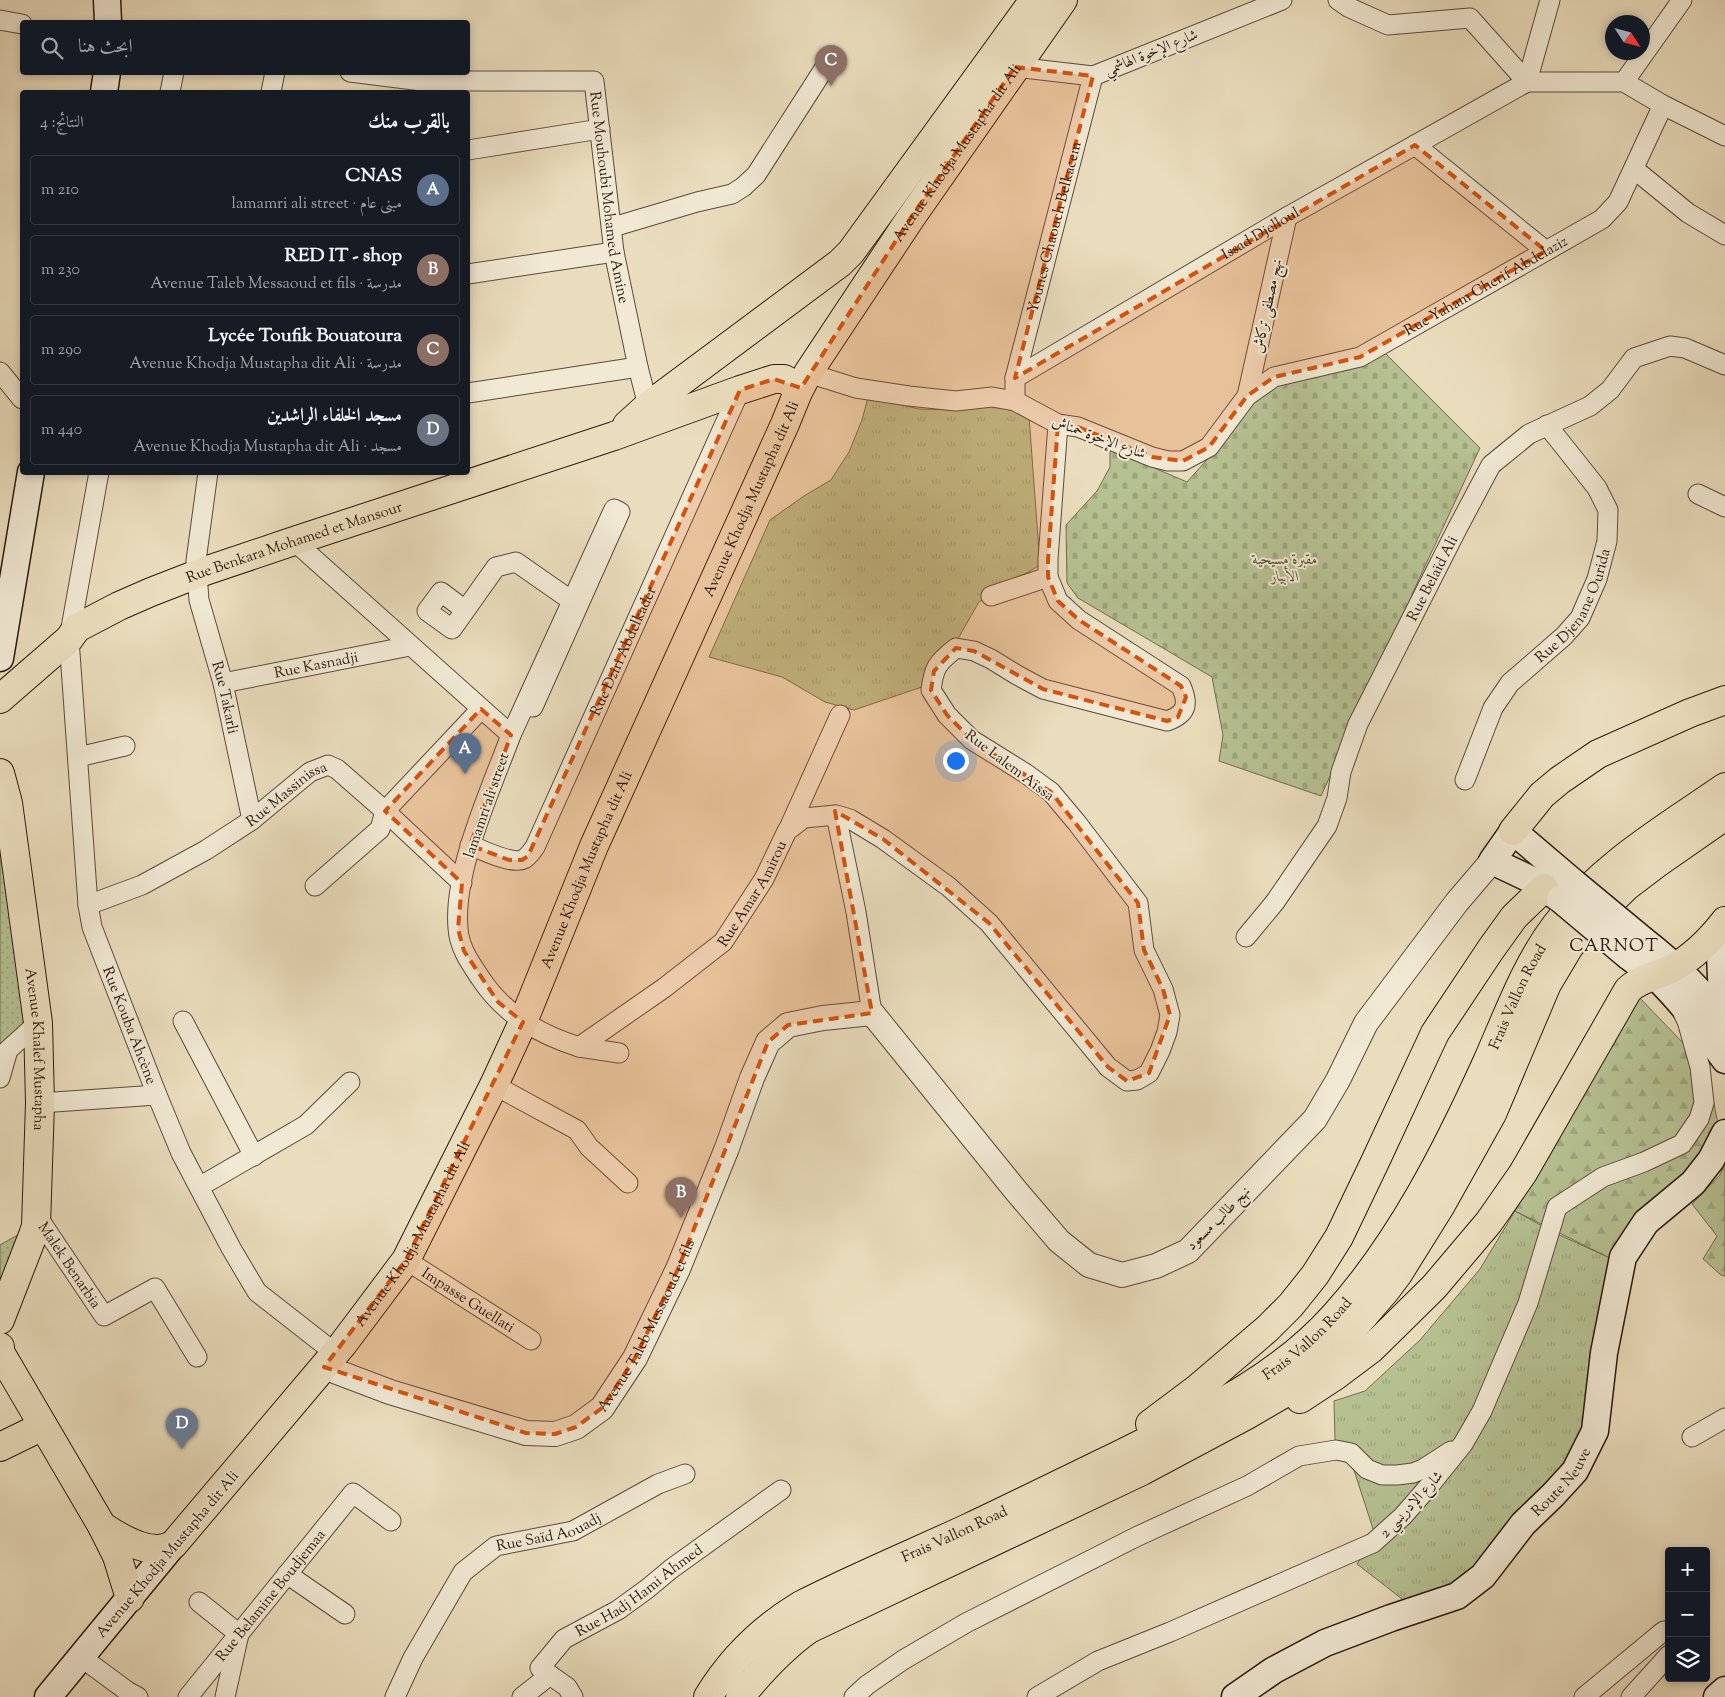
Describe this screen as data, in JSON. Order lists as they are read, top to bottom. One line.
{"streets":{"main road":["Avenue Khodja Mustapha dit Ali","Rue Benkara Mohamed et Mansour","Frais Vallon Road","Avenue Khalef Mustapha","Route Neuve"],"street":["شارع الإخوة الهاشمي","Rue Mouhoubi Mohamed Amine","Younes Chaouch Belkacem","Issad Djelloul","Rue Yaham Cherif Abdelaziz","نهج مصطفى تركاش","شارع الإخوة حمناش","Rue Belaïd Ali","Rue Djenane Ourida","Rue Dziri Abdelkader","Rue Kasnadji","Rue Takarli","Rue Lalem Aïssa","Rue Massinissa","lamamri ali street","Rue Amar Amirou","Rue Kouba Ahcène","نهج طالب مسعود","Malek Benarbia","Impasse Guellati","Avenue Taleb Messaoud et fils","شارع الإدريسي 2","Rue Saïd Aouadj","Rue Hadj Hami Ahmed","Rue Belamine Boudjemaa"]},"crossings":[["شارع الإخوة الهاشمي","Avenue Khodja Mustapha dit Ali"],["شارع الإخوة الهاشمي","Younes Chaouch Belkacem"],["Avenue Khodja Mustapha dit Ali","Rue Mouhoubi Mohamed Amine"],["Avenue Khodja Mustapha dit Ali","شارع الإخوة حمناش"],["Avenue Khodja Mustapha dit Ali","Rue Benkara Mohamed et Mansour"],["Avenue Khodja Mustapha dit Ali","lamamri ali street"],["Avenue Khodja Mustapha dit Ali","Rue Kouba Ahcène"],["Avenue Khodja Mustapha dit Ali","Impasse Guellati"],["Avenue Khodja Mustapha dit Ali","Avenue Taleb Messaoud et fils"],["Younes Chaouch Belkacem","Issad Djelloul"],["Issad Djelloul","نهج مصطفى تركاش"],["Rue Yaham Cherif Abdelaziz","نهج مصطفى تركاش"],["Rue Yaham Cherif Abdelaziz","شارع الإخوة حمناش"],["نهج مصطفى تركاش","شارع الإخوة حمناش"],["شارع الإخوة حمناش","Rue Benkara Mohamed et Mansour"],["شارع الإخوة حمناش","Rue Lalem Aïssa"],["Rue Benkara Mohamed et Mansour","Rue Dziri Abdelkader"],["Rue Benkara Mohamed et Mansour","Rue Takarli"],["Rue Benkara Mohamed et Mansour","lamamri ali street"],["Rue Benkara Mohamed et Mansour","Rue Kouba Ahcène"],["Rue Belaïd Ali","Rue Djenane Ourida"],["Rue Dziri Abdelkader","lamamri ali street"],["Rue Kasnadji","Rue Takarli"],["Rue Kasnadji","lamamri ali street"],["Rue Takarli","Rue Massinissa"],["Rue Lalem Aïssa","Rue Amar Amirou"],["Rue Massinissa","lamamri ali street"],["Rue Massinissa","Rue Kouba Ahcène"],["Rue Kouba Ahcène","Avenue Taleb Messaoud et fils"],["Avenue Khalef Mustapha","Malek Benarbia"],["نهج طالب مسعود","Avenue Taleb Messaoud et fils"]],"districts":["CARNOT"],"parks":["مقبرة مسيحية الأبيار"],"north":"bottom right","page":{"search":"ابحث هنا","pins":["C","A","B","D"],"heading":["بالقرب منك","النتائج: 4"],"list":[{"mark":"A","name":"CNAS","note":"مبنى عام · lamamri ali street","value":"210 m"},{"mark":"B","name":"RED IT - shop","note":"مدرسة · Avenue Taleb Messaoud et fils","value":"230 m"},{"mark":"C","name":"Lycée Toufik Bouatoura","note":"مدرسة · Avenue Khodja Mustapha dit Ali","value":"290 m"},{"mark":"D","name":"مسجد الخلفاء الراشدين","note":"مسجد · Avenue Khodja Mustapha dit Ali","value":"440 m"}],"map_buttons":["+","−"]}}
